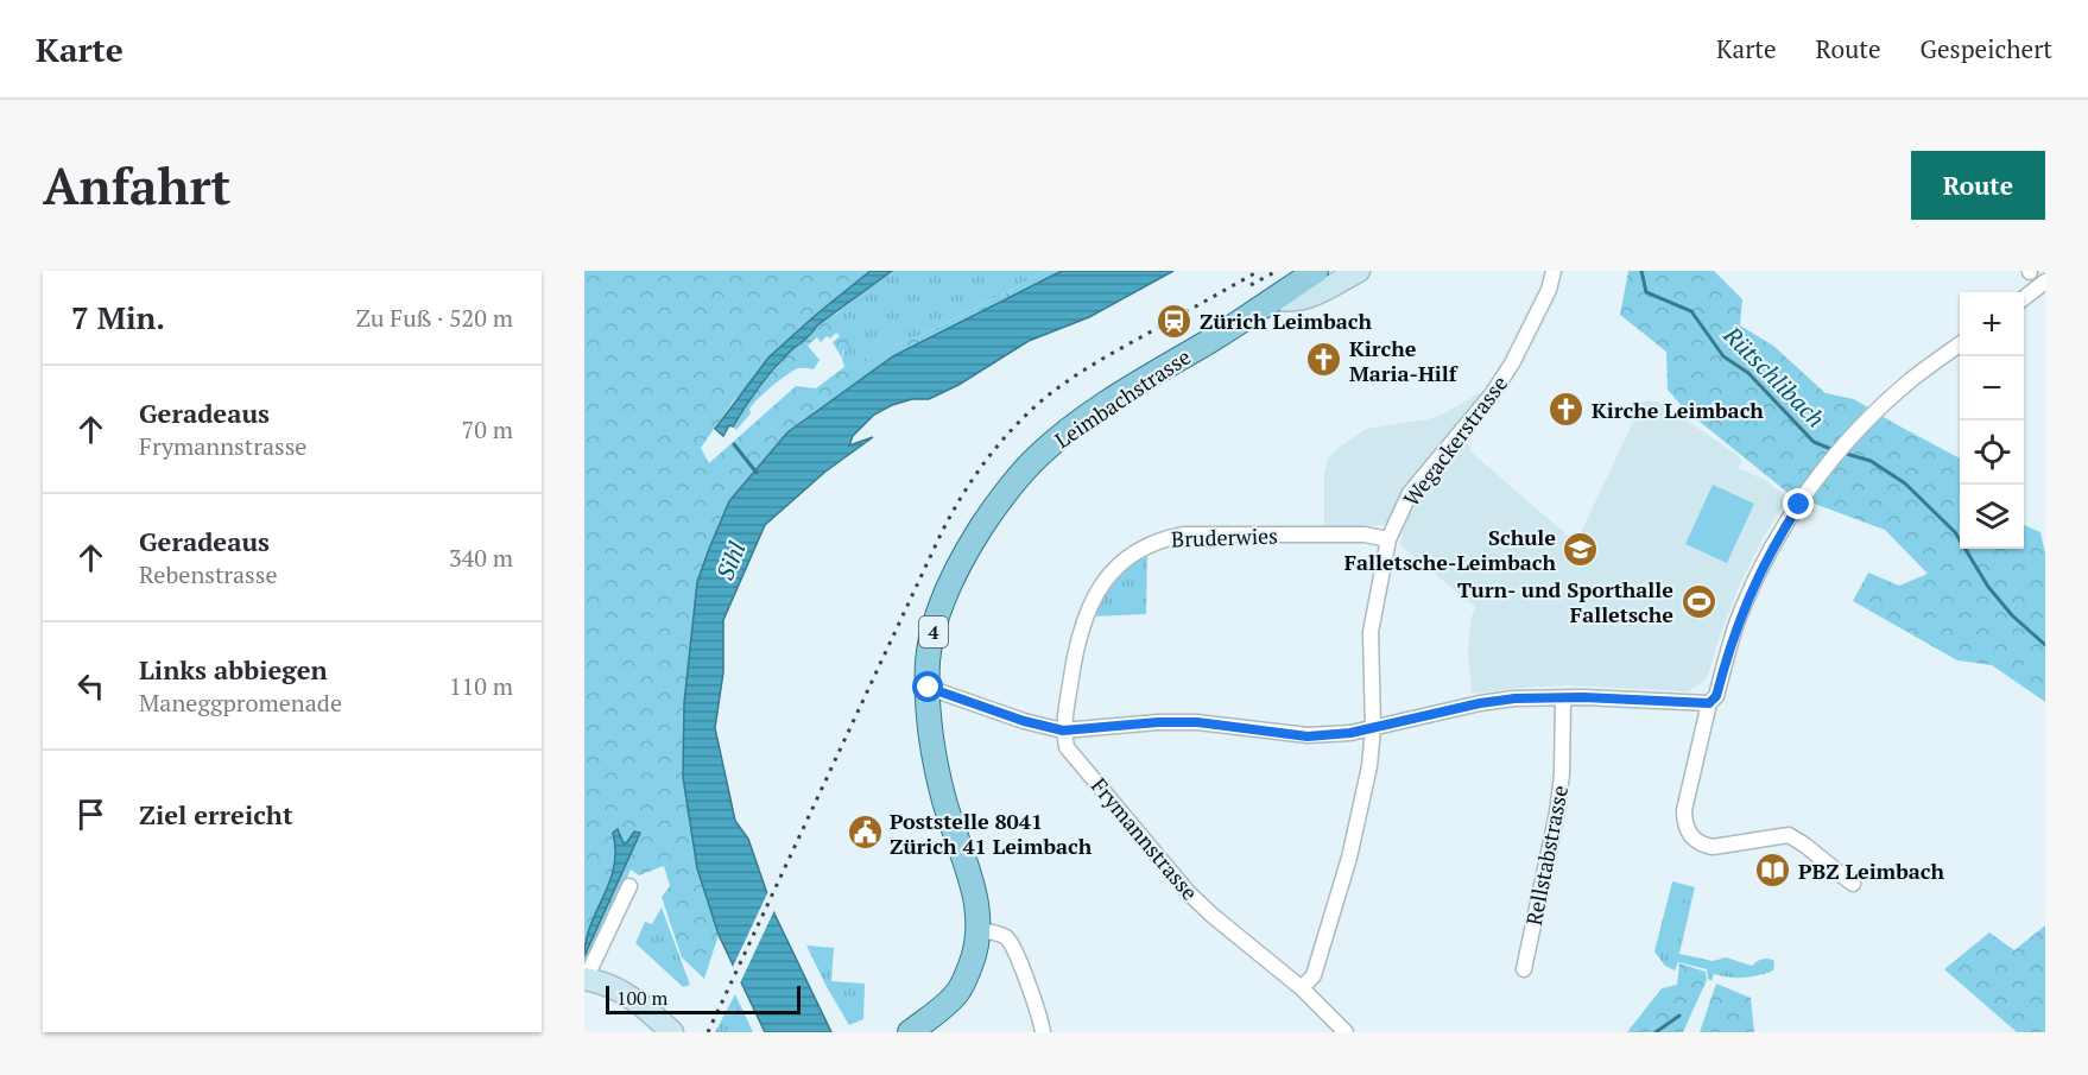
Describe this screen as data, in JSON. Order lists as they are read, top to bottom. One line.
{"streets":{"main road":["Leimbachstrasse","4"],"street":["Wegackerstrasse","Bruderwies","Frymannstrasse","Rellstabstrasse"]},"crossings":[["Leimbachstrasse","4"],["Wegackerstrasse","Bruderwies"],["Wegackerstrasse","Frymannstrasse"],["Bruderwies","Frymannstrasse"]],"water":["Rütschlibach","Sihl"],"places":{"station":["Zürich Leimbach"],"church":["Kirche Maria-Hilf","Kirche Leimbach"],"school or university":["Schule Falletsche-Leimbach"],"sports":["Turn- und Sporthalle Falletsche"],"public building":["Poststelle 8041 Zürich 41 Leimbach"],"library":["PBZ Leimbach"]},"scale_bar":"100 m","page":{"header":"Karte","nav":["Karte","Route","Gespeichert"],"buttons":"Route","title":"Anfahrt","heading":["7 Min.","Zu Fuß · 520 m"],"map_buttons":["+","−"],"list":[["Geradeaus","Frymannstrasse","70 m"],["Geradeaus","Rebenstrasse","340 m"],["Links abbiegen","Maneggpromenade","110 m"],"Ziel erreicht"],"scale":"100 m"}}
